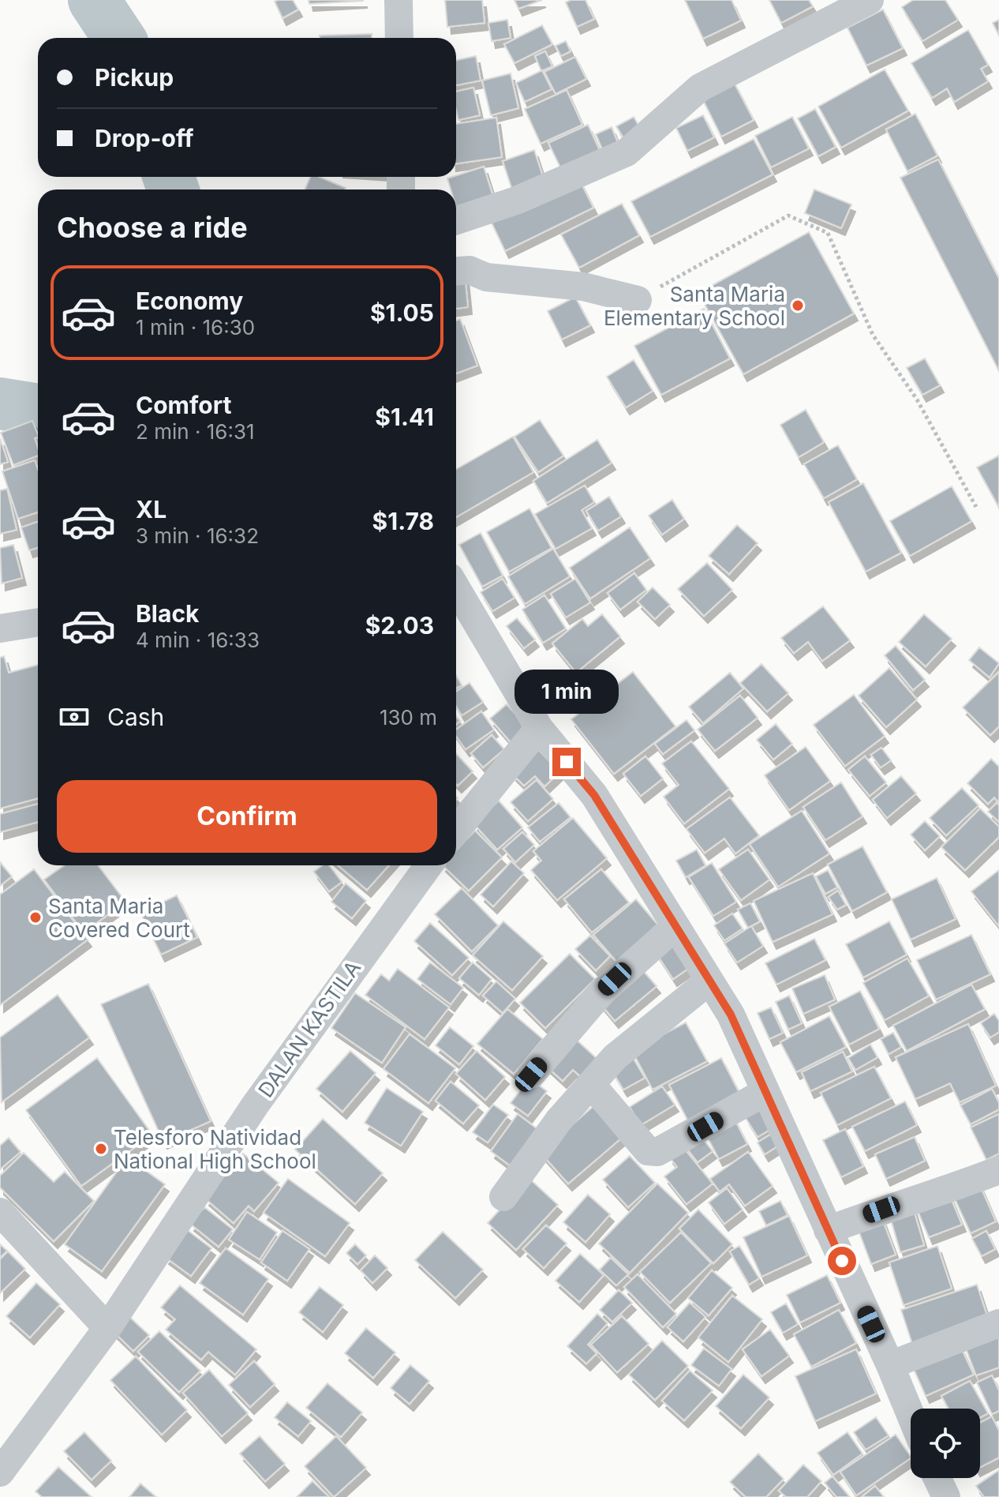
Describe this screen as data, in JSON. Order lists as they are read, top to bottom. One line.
{"streets":{"street":["DALAN KASTILA"]},"places":["Santa Maria Elementary School","Santa Maria Covered Court","Telesforo Natividad National High School"],"page":{"banner":["Pickup","Drop-off"],"heading":"Choose a ride","list":[{"name":"Economy","note":"1 min · 16:30","value":"$1.05"},{"name":"Comfort","note":"2 min · 16:31","value":"$1.41"},{"name":"XL","note":"3 min · 16:32","value":"$1.78"},{"name":"Black","note":"4 min · 16:33","value":"$2.03"}],"bubble":"1 min","pay":["Cash","130 m"],"buttons":"Confirm"}}
